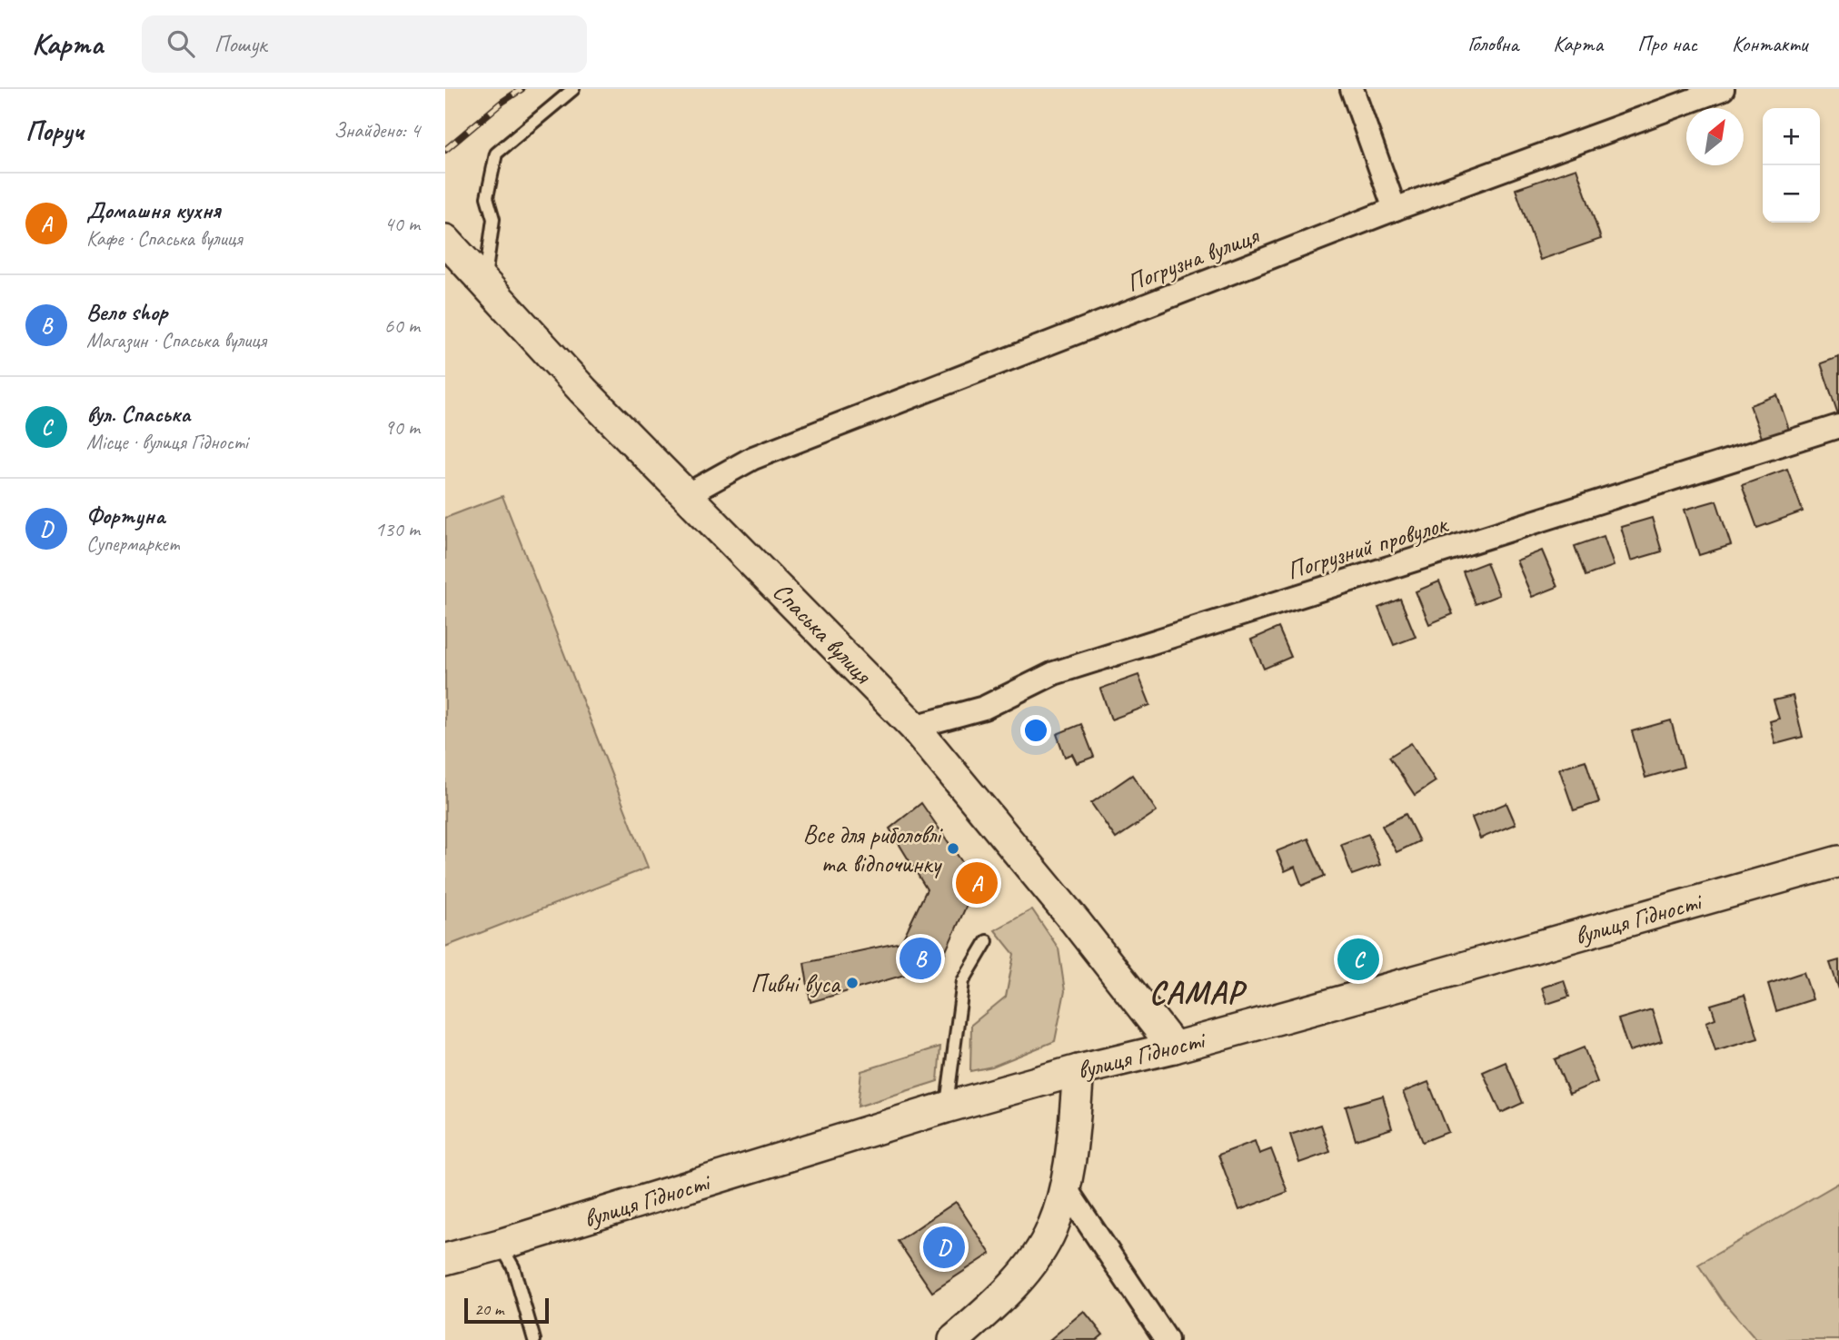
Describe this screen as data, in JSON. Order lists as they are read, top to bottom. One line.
{"streets":{"main road":["Спаська вулиця","вулиця Гідності"],"street":["Погрузна вулиця","Погрузний провулок"]},"crossings":[["Погрузна вулиця","Спаська вулиця"],["Погрузний провулок","Спаська вулиця"],["Спаська вулиця","вулиця Гідності"]],"districts":["САМАР"],"places":["Все для риболовлі та відпочинку","Пивні вуса"],"scale_bar":"20 m","north":"top right","page":{"header":"Карта","search":"Пошук","nav":["Головна","Карта","Про нас","Контакти"],"heading":["Поруч","Знайдено: 4"],"map_buttons":["+","−"],"list":[{"mark":"A","name":"Домашня кухня","note":"Кафе · Спаська вулиця","value":"40 m"},{"mark":"B","name":"Вело shop","note":"Магазин · Спаська вулиця","value":"60 m"},{"mark":"C","name":"вул. Спаська","note":"Місце · вулиця Гідності","value":"90 m"},{"mark":"D","name":"Фортуна","note":"Супермаркет","value":"130 m"}],"pins":["A","B","C","D"],"scale":"20 m"}}
